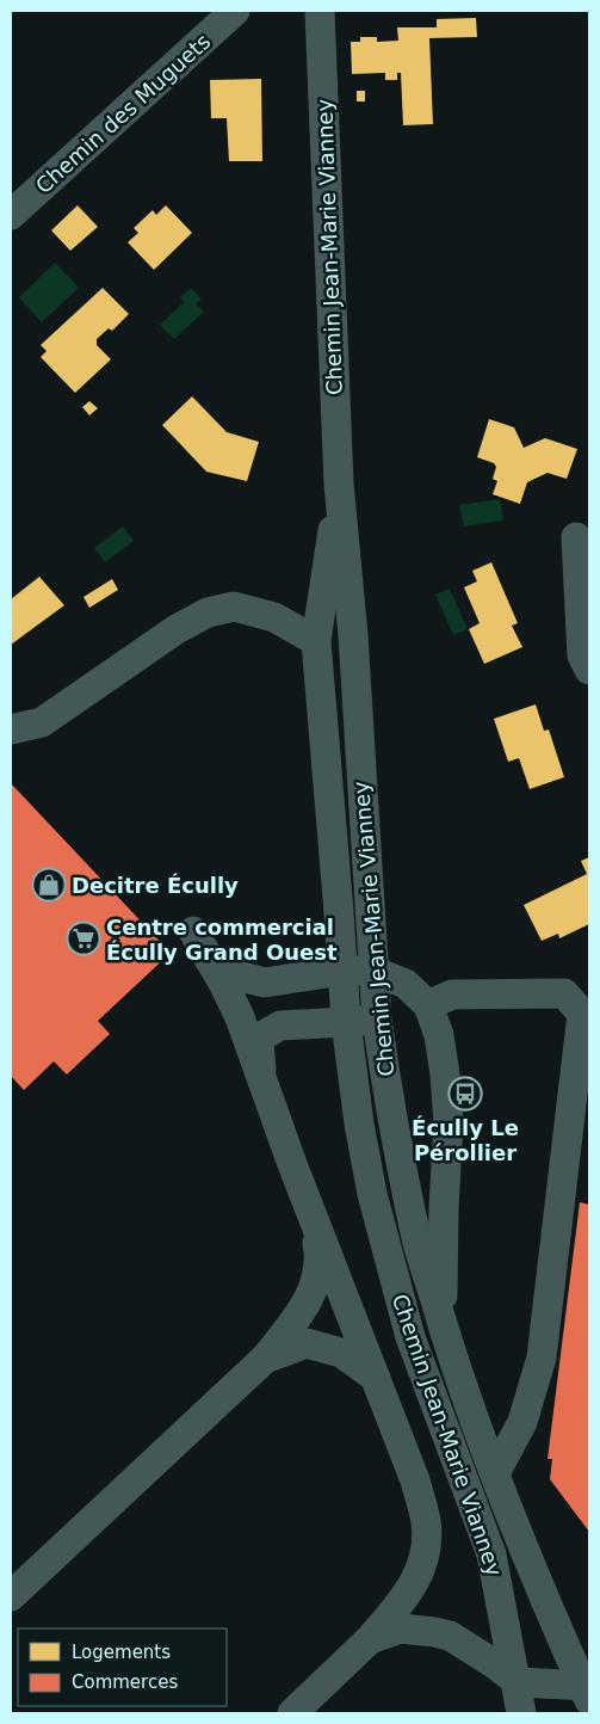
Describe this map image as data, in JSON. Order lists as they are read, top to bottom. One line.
{"streets":{"street":["Chemin des Muguets","Chemin Jean-Marie Vianney"]},"places":{"shop":["Decitre Écully"],"supermarket":["Centre commercial Écully Grand Ouest"],"bus stop":["Écully Le Pérollier"]},"legend":["Logements","Commerces"]}
